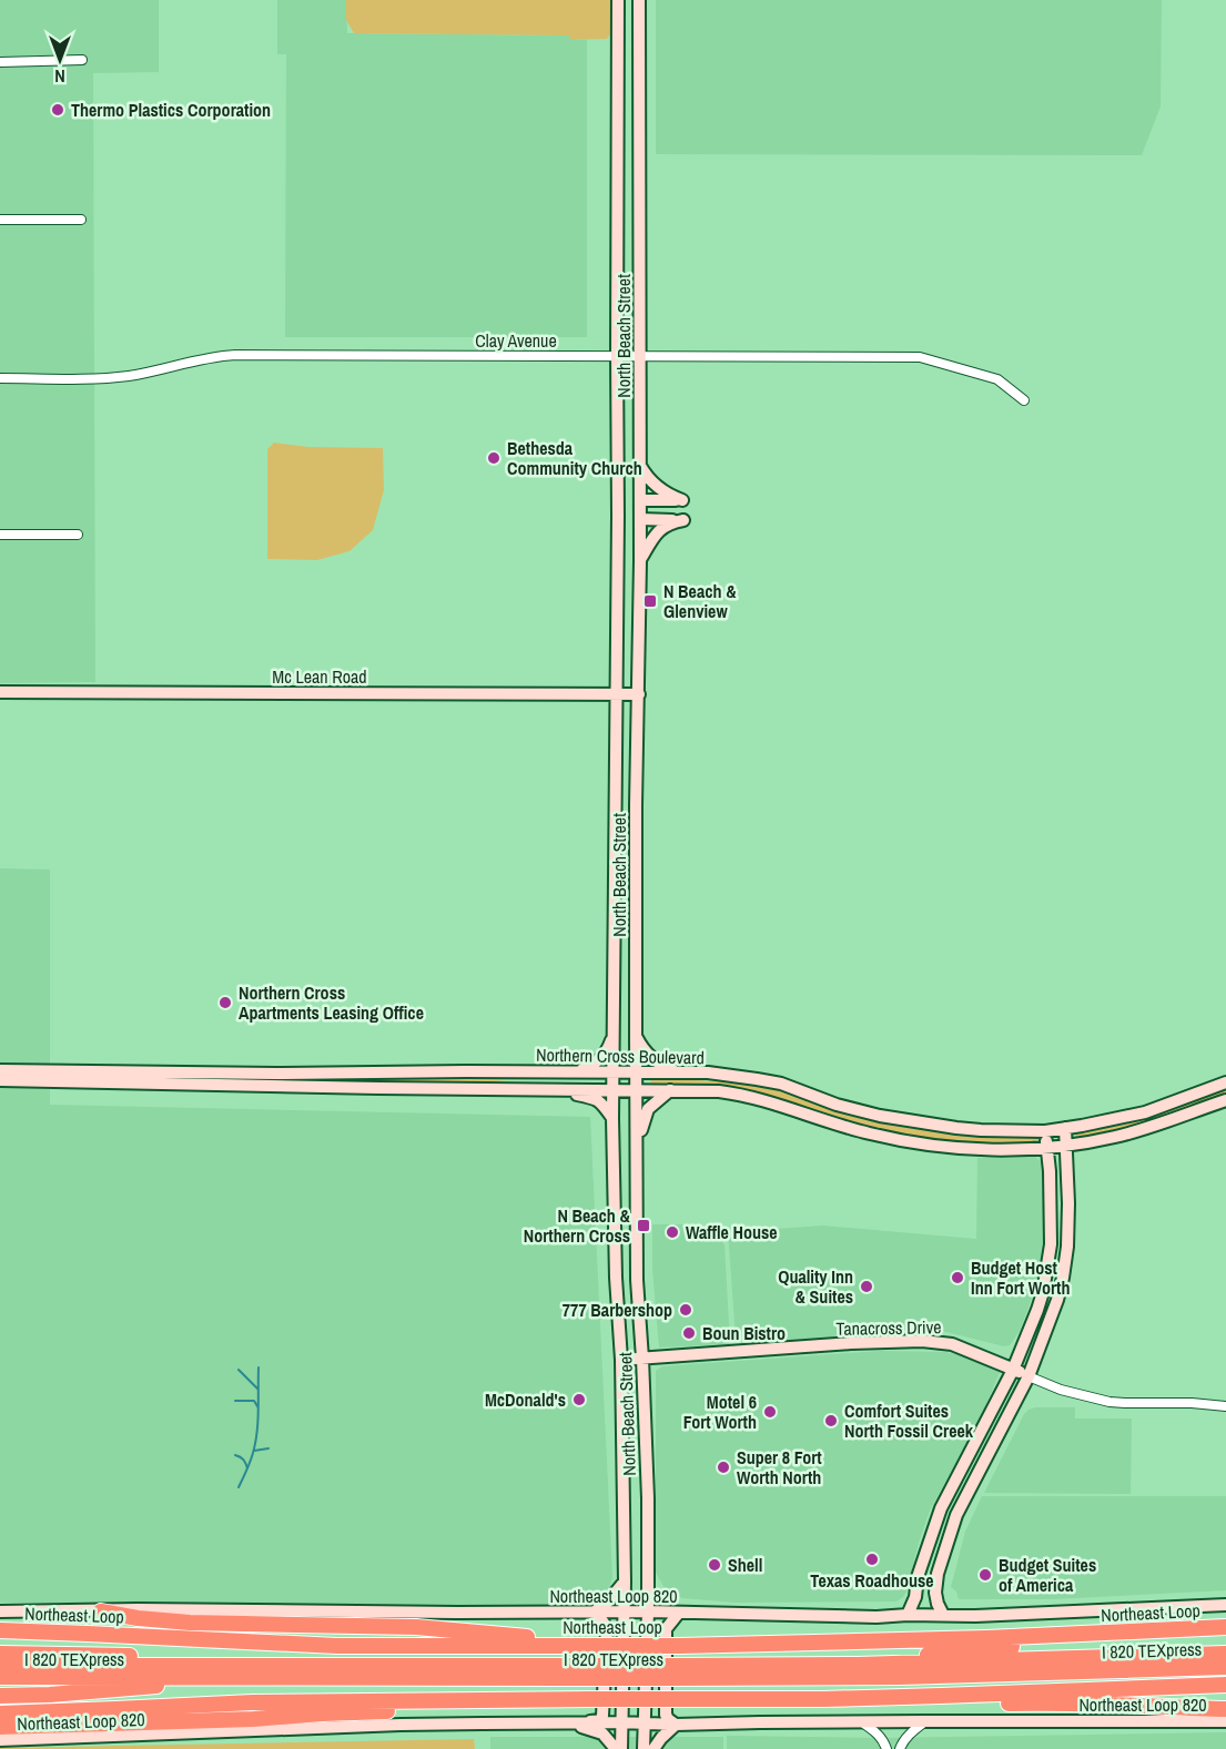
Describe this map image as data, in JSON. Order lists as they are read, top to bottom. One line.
{"streets":{"highway":["Northeast Loop","I 820 TEXpress"],"main road":["North Beach Street","Mc Lean Road","Northern Cross Boulevard","Tanacross Drive","Northeast Loop 820"],"street":["Clay Avenue"]},"crossings":[["North Beach Street","Clay Avenue"],["North Beach Street","Mc Lean Road"],["North Beach Street","Northern Cross Boulevard"],["North Beach Street","Tanacross Drive"],["North Beach Street","Northeast Loop 820"]],"places":{"other":["Thermo Plastics Corporation","Bethesda Community Church","Northern Cross Apartments Leasing Office","Waffle House","Budget Host Inn Fort Worth","Quality Inn & Suites","777 Barbershop","Boun Bistro","McDonald's","Motel 6 Fort Worth","Comfort Suites North Fossil Creek","Super 8 Fort Worth North","Texas Roadhouse","Shell","Budget Suites of America"],"transit":["N Beach & Glenview","N Beach & Northern Cross"]},"north":"bottom"}
